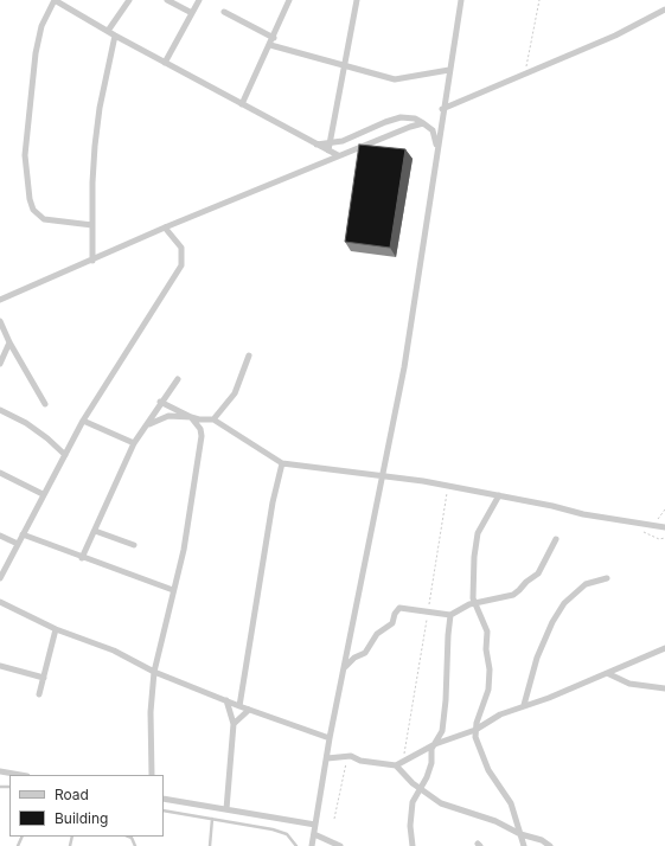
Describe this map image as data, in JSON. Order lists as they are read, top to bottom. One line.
{"legend":["Road","Building"]}
